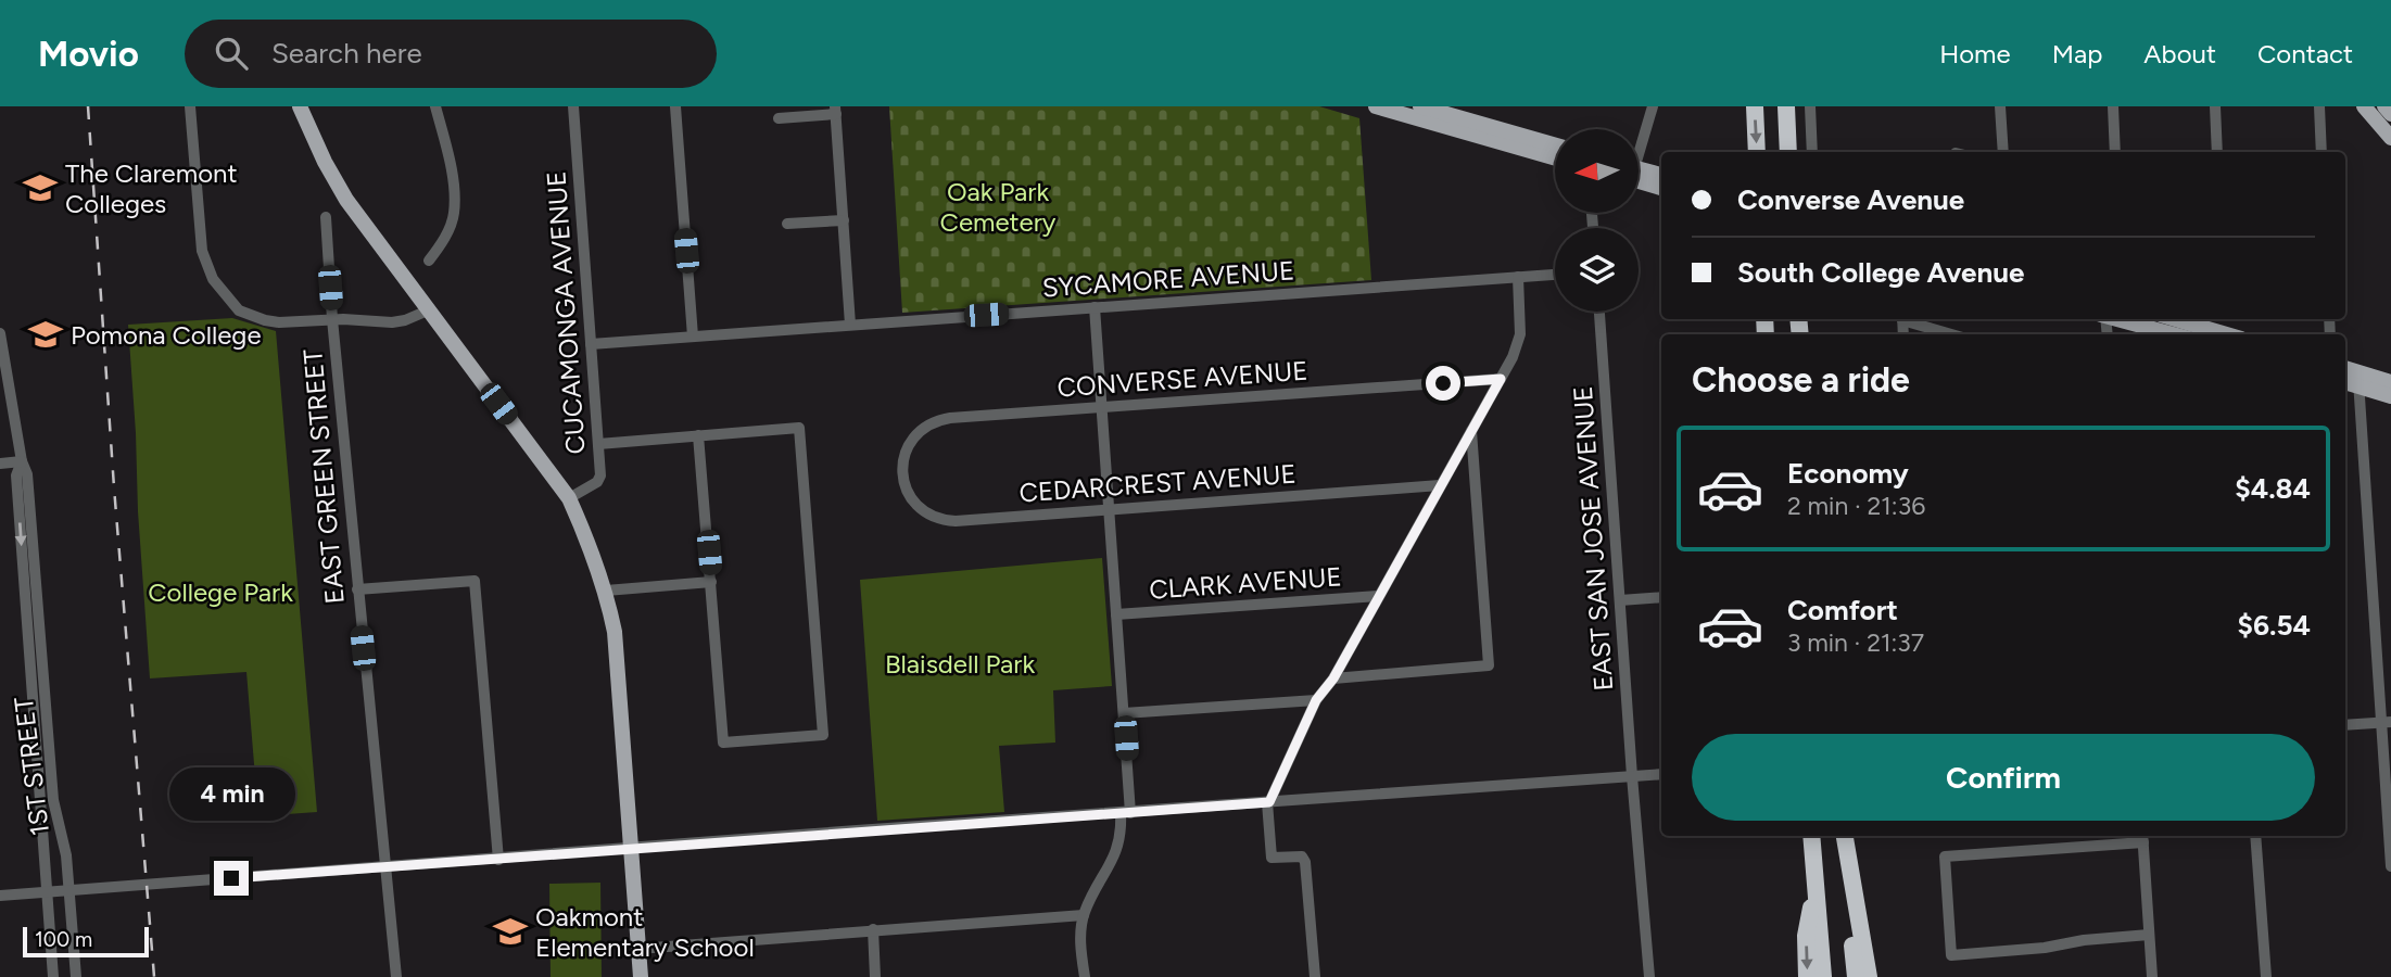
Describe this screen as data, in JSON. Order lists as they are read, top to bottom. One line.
{"streets":{"street":["SYCAMORE AVENUE","CUCAMONGA AVENUE","CONVERSE AVENUE","EAST GREEN STREET","CEDARCREST AVENUE","EAST SAN JOSE AVENUE","CLARK AVENUE","1ST STREET"]},"crossings":[["SYCAMORE AVENUE","CUCAMONGA AVENUE"],["CONVERSE AVENUE","CEDARCREST AVENUE"]],"parks":["Oak Park Cemetery","College Park","Blaisdell Park"],"places":{"school or university":["The Claremont Colleges","Pomona College","Oakmont Elementary School"]},"scale_bar":"100 m","north":"left","page":{"header":"Movio","search":"Search here","nav":["Home","Map","About","Contact"],"banner":["Converse Avenue","South College Avenue"],"heading":"Choose a ride","list":[{"name":"Economy","note":"2 min · 21:36","value":"$4.84"},{"name":"Comfort","note":"3 min · 21:37","value":"$6.54"}],"buttons":"Confirm","bubble":"4 min","scale":"100 m"}}
